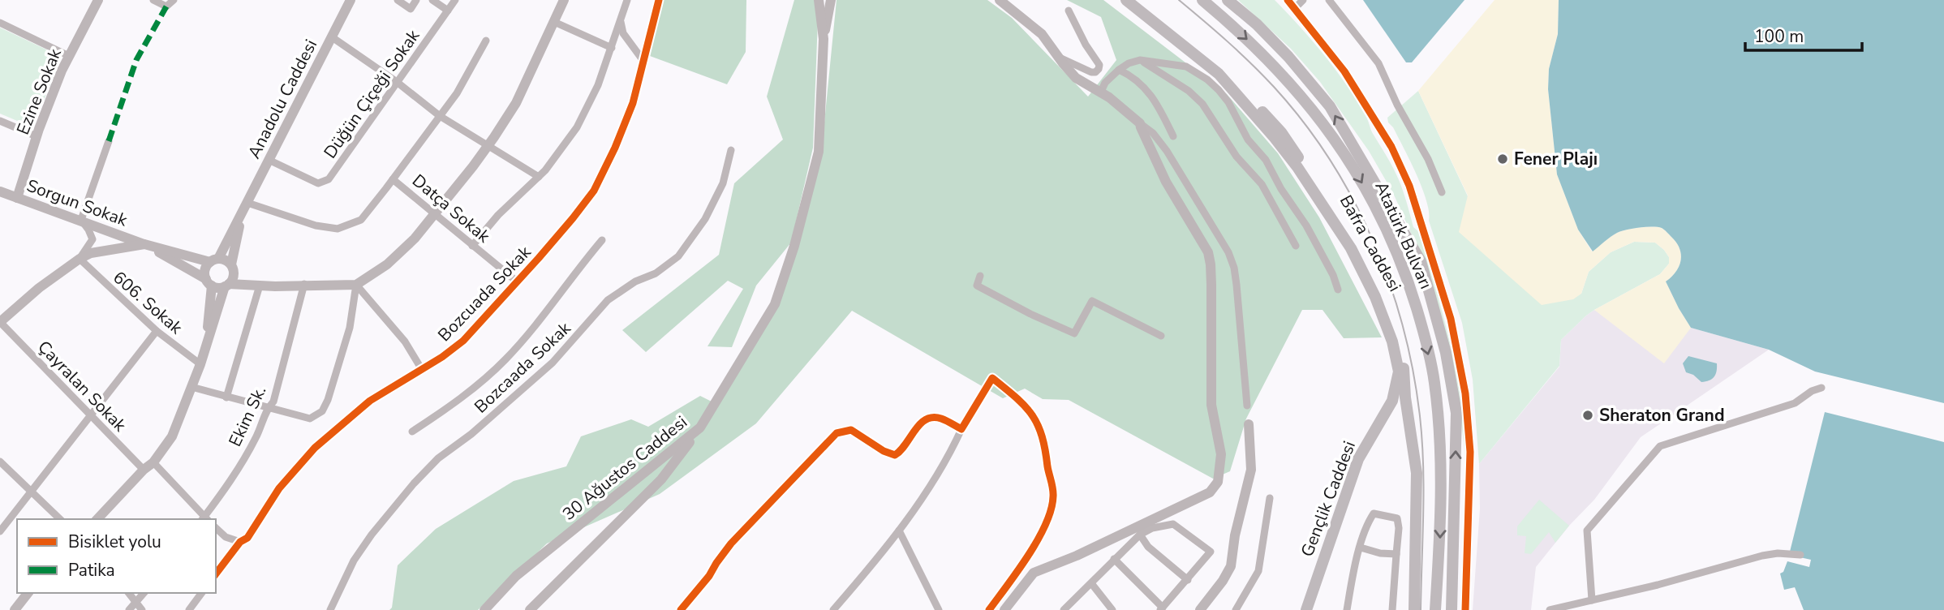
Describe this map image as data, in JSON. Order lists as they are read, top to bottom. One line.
{"streets":{"main road":["Atatürk Bulvarı","Bafra Caddesi","Gençlik Caddesi"],"street":["Ezine Sokak","Düğün Çiçeği Sokak","Anadolu Caddesi","Sorgun Sokak","Datça Sokak","Bozcuada Sokak","606. Sokak","Bozcaada Sokak","Çayralan Sokak","Ekim Sk.","30 Ağustos Caddesi"]},"crossings":[["Ezine Sokak","Sorgun Sokak"],["Düğün Çiçeği Sokak","Anadolu Caddesi"],["Datça Sokak","Bozcuada Sokak"],["Bafra Caddesi","Gençlik Caddesi"]],"places":["Fener Plajı","Sheraton Grand"],"legend":["Bisiklet yolu","Patika"],"scale_bar":"100 m"}
